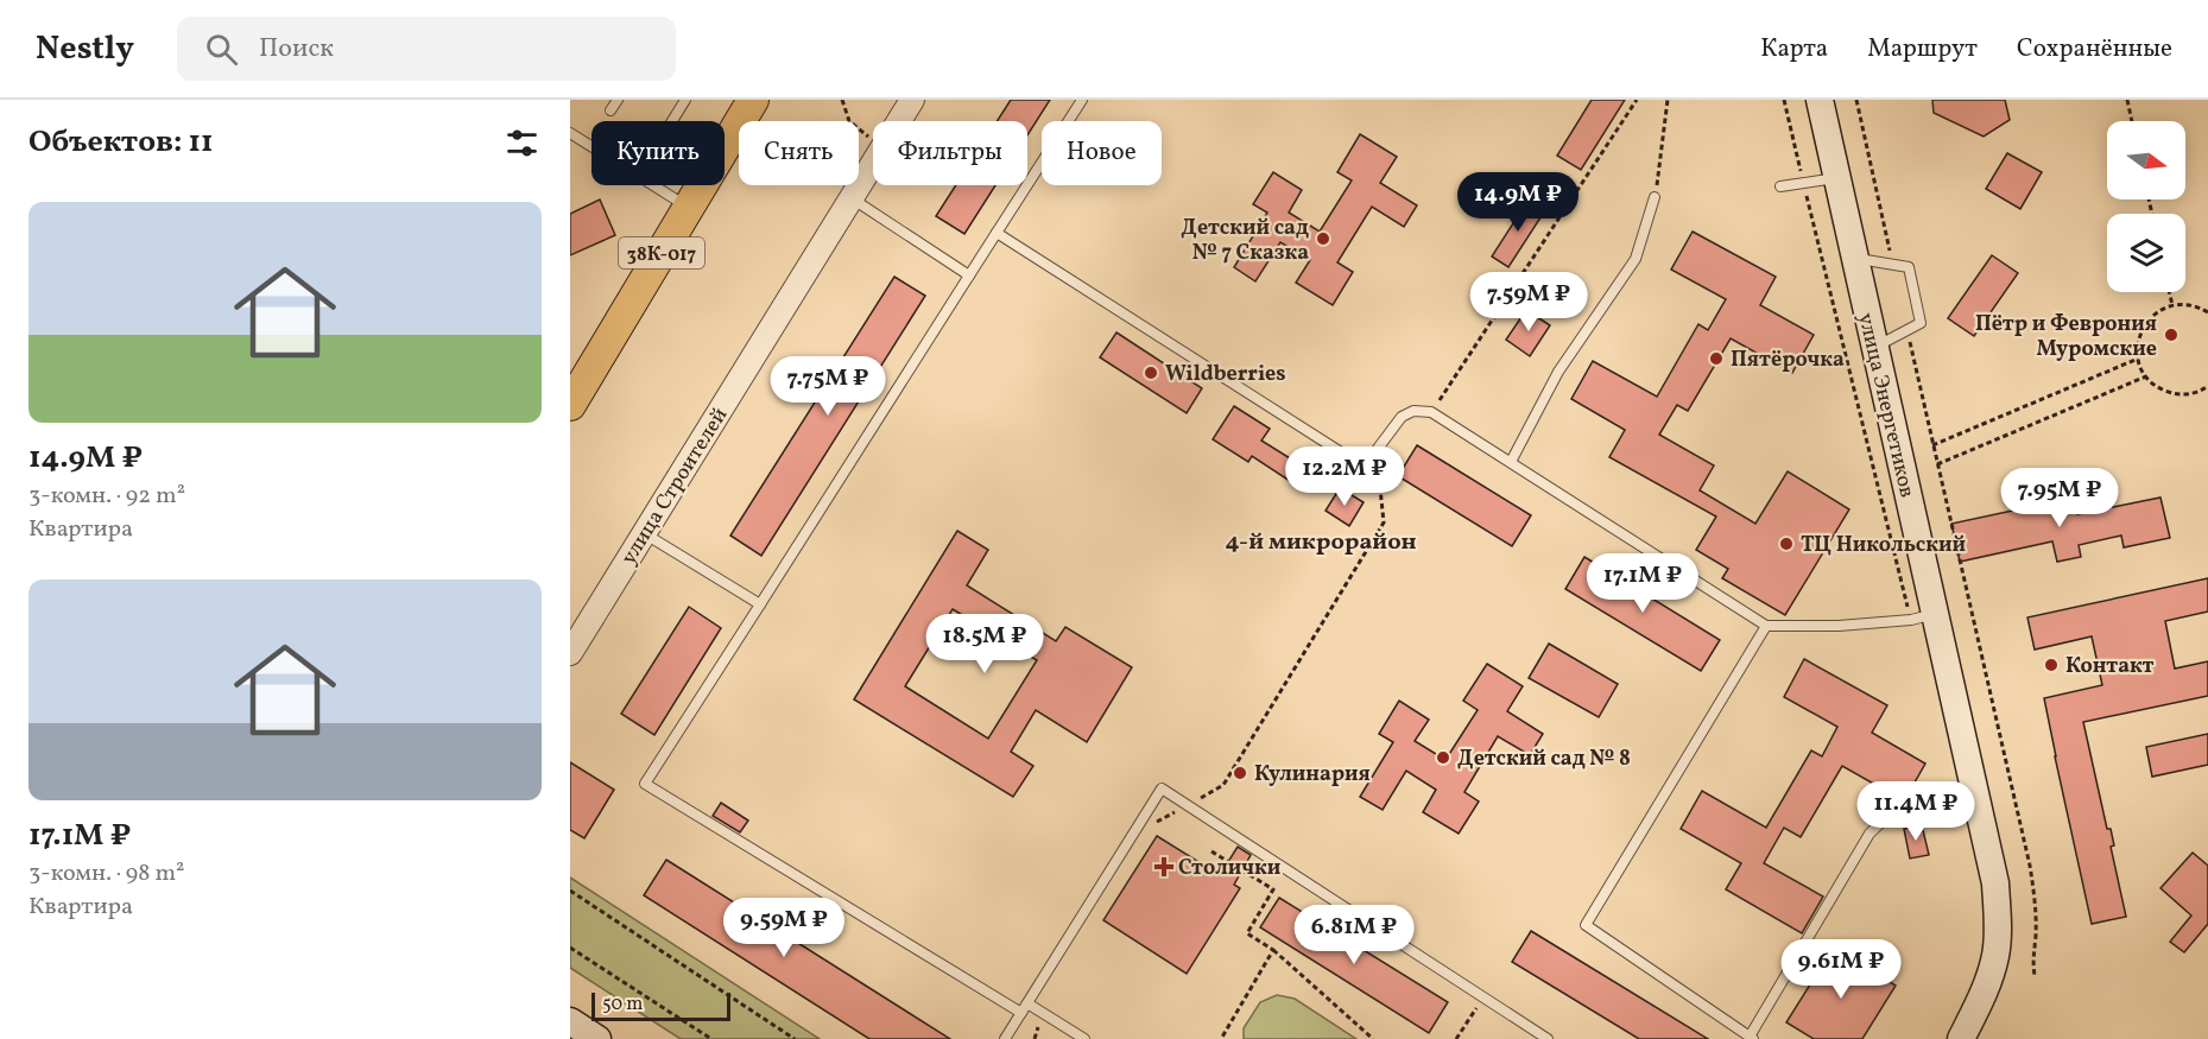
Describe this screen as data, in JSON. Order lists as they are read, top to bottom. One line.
{"streets":{"main road":["38К-017","улица Энергетиков"],"street":["улица Строителей"]},"districts":["4-й микрорайон"],"places":{"other":["Детский сад № 7 Сказка","Пётр и Феврония Муромские","Пятёрочка","Wildberries","ТЦ Никольский","Контакт","Детский сад № 8","Кулинария"],"health":["Столички"]},"scale_bar":"50 m","north":"right","page":{"header":"Nestly","search":"Поиск","nav":["Карта","Маршрут","Сохранённые"],"heading":"Объектов: 11","chip":["Купить","Снять","Фильтры","Новое"],"price":["14.9M ₽","7.59M ₽","7.75M ₽","12.2M ₽","7.95M ₽","17.1M ₽","18.5M ₽","11.4M ₽","9.59M ₽","6.81M ₽","9.61M ₽"],"list":[{"name":"14.9M ₽","note":"3-комн. · 92 m² · Квартира"},{"name":"17.1M ₽","note":"3-комн. · 98 m² · Квартира"}],"scale":"50 m"}}
